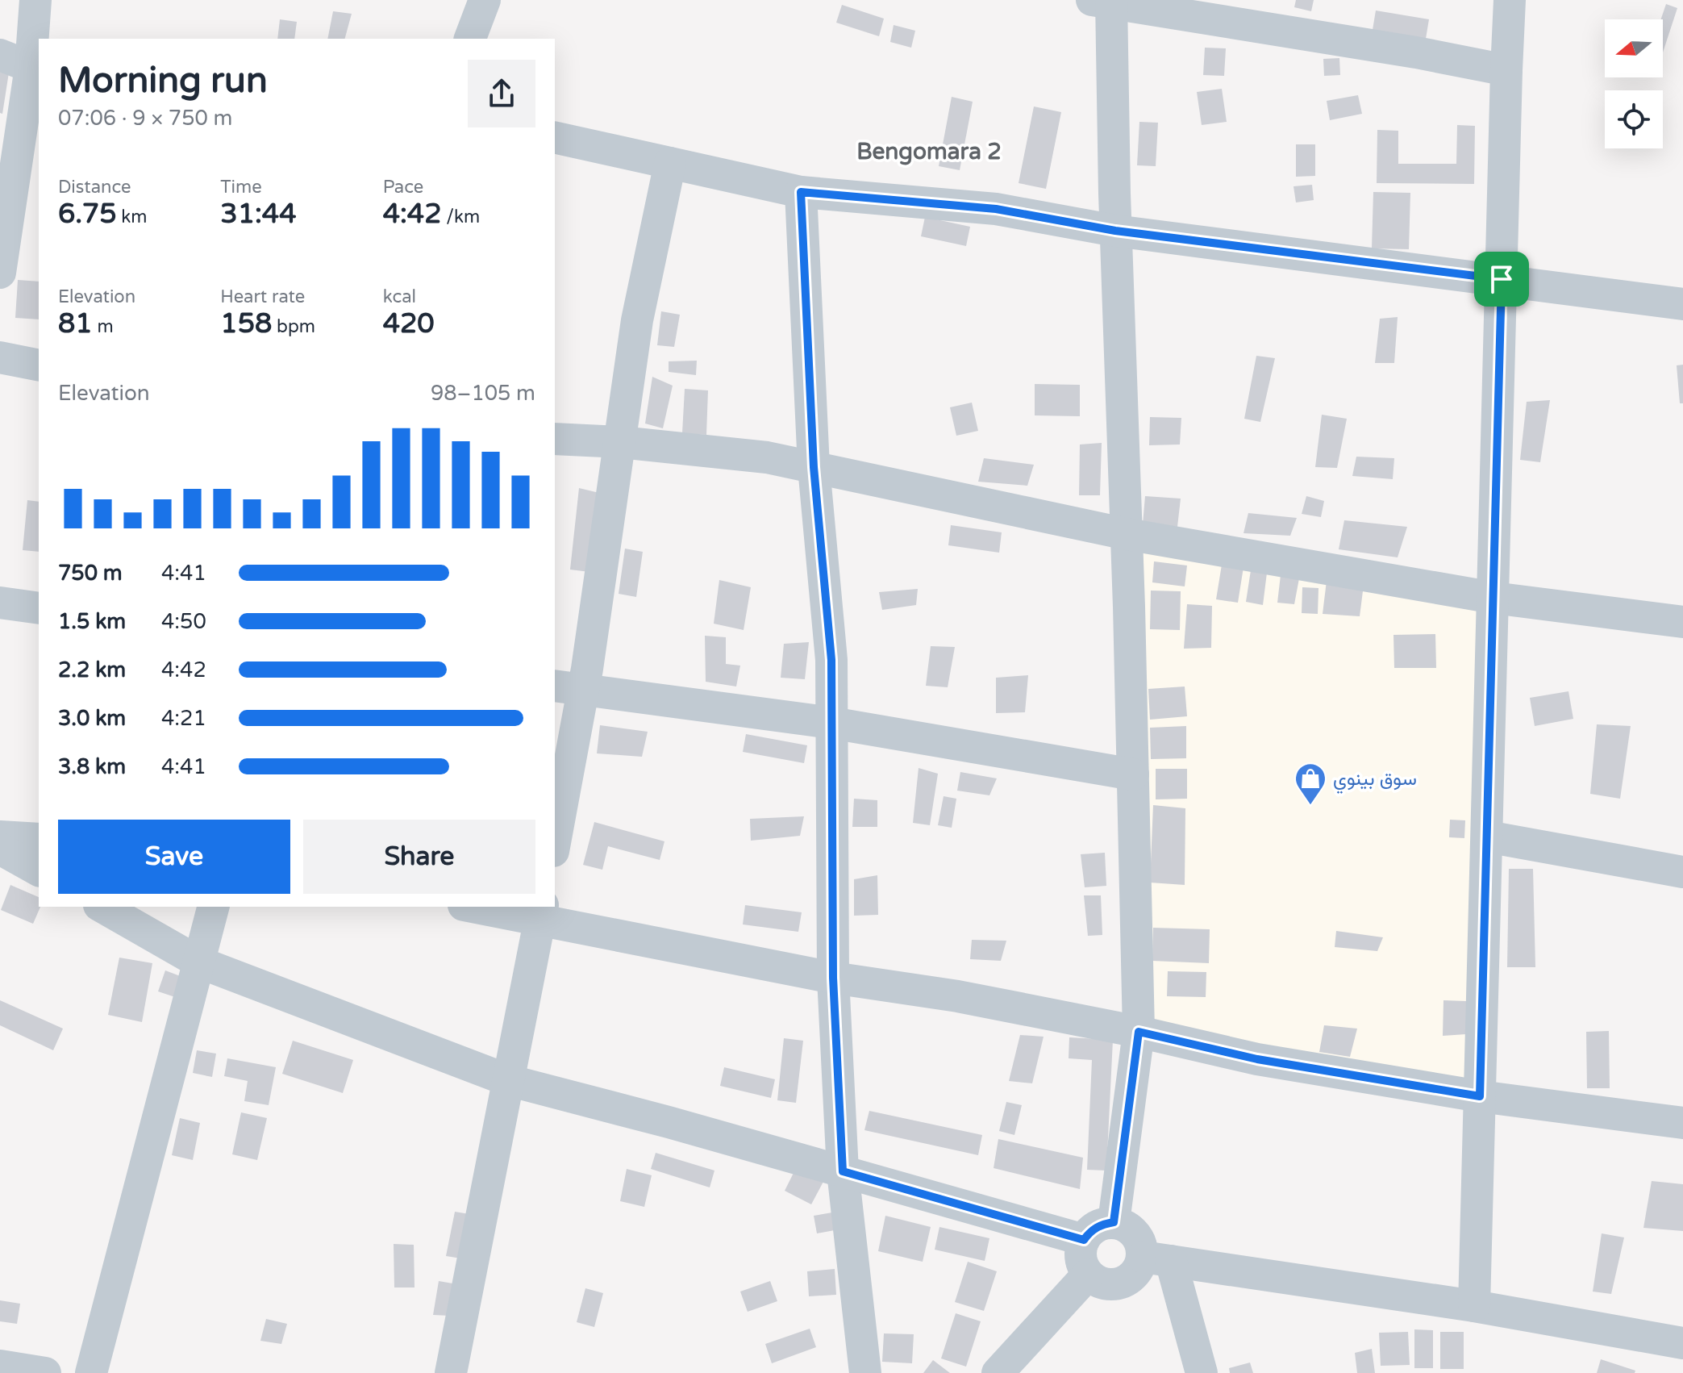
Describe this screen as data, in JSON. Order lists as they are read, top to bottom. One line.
{"districts":["Bengomara 2"],"places":{"shop":["سوق بينوي"]},"north":"left","page":{"heading":["Morning run","07:06 · 9 × 750 m"],"stats":[["Distance","6.75 km"],["Time","31:44"],["Pace","4:42 /km"],["Elevation","81 m"],["Heart rate","158 bpm"],["kcal","420"]],"chart":["Elevation","98–105 m"],"list":[{"name":"750 m","note":"4:41"},{"name":"1.5 km","note":"4:50"},{"name":"2.2 km","note":"4:42"},{"name":"3.0 km","note":"4:21"},{"name":"3.8 km","note":"4:41"}],"buttons":["Save","Share"]}}
